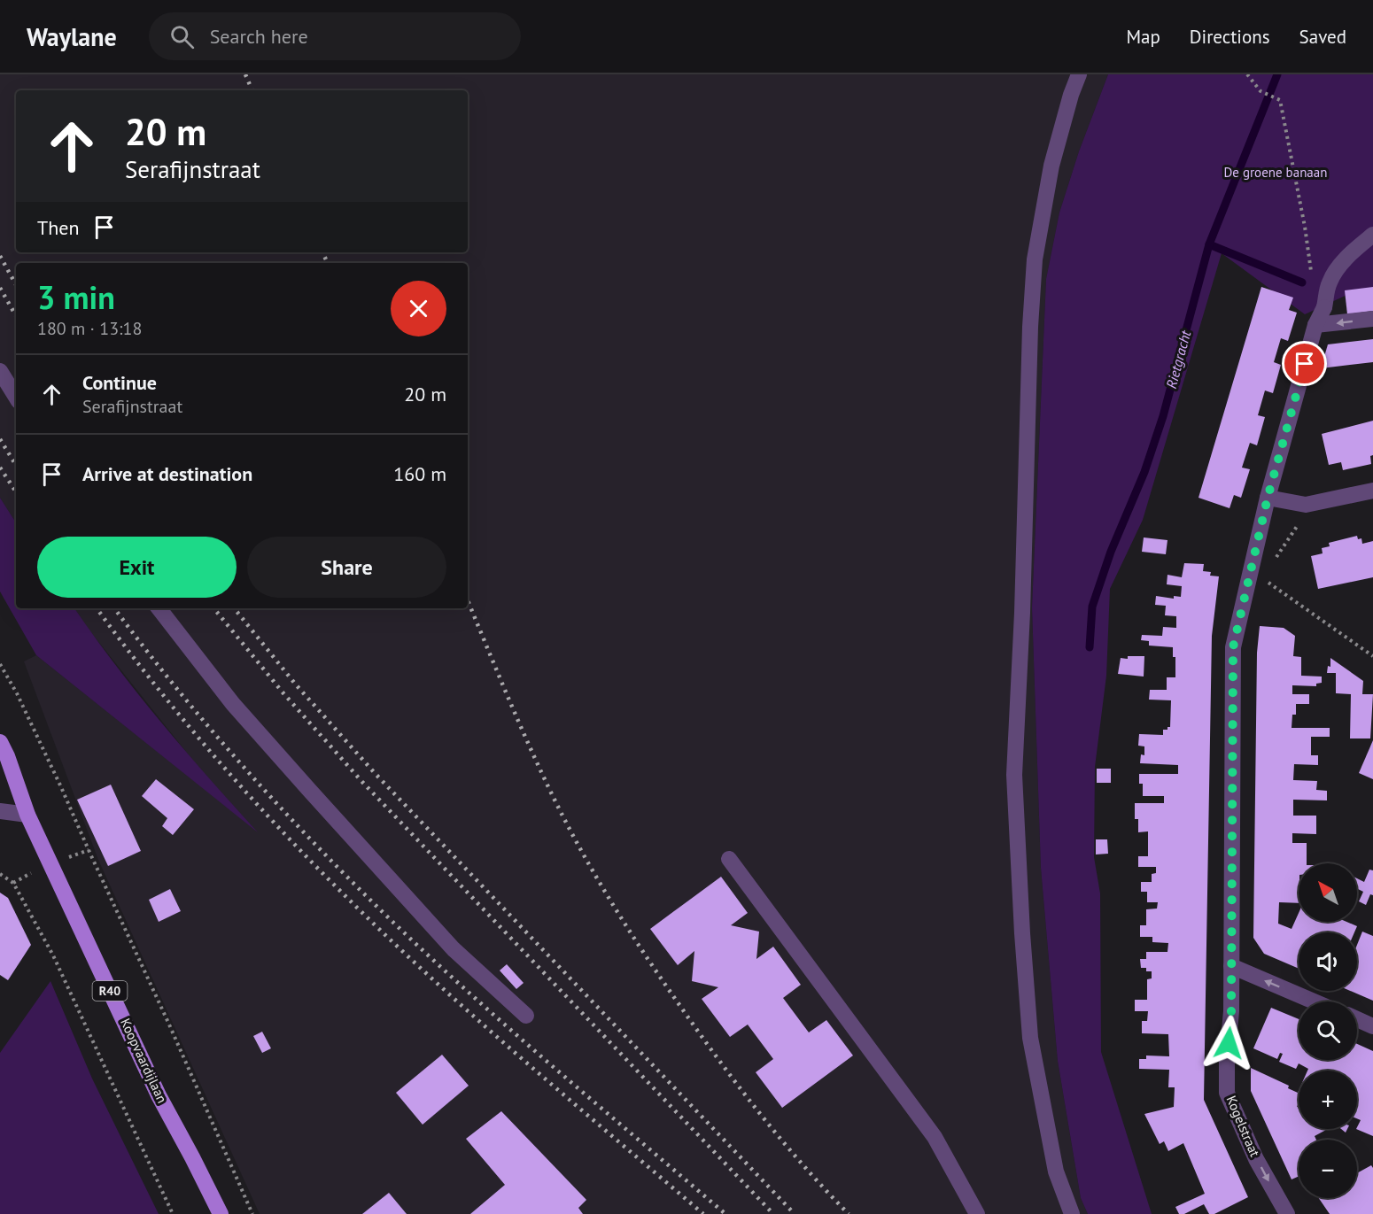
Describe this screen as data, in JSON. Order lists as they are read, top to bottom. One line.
{"streets":{"main road":["R40","Koopvaardijlaan"],"street":["Kogelstraat"]},"crossings":[["R40","Koopvaardijlaan"]],"water":["Rietgracht"],"parks":["De groene banaan"],"north":"top left","page":{"header":"Waylane","search":"Search here","nav":["Map","Directions","Saved"],"turn":["20 m","Serafijnstraat"],"then":"Then","heading":["3 min","180 m · 13:18"],"list":[{"name":"Continue","note":"Serafijnstraat","value":"20 m"},{"name":"Arrive at destination","value":"160 m"}],"buttons":["Exit","Share"],"map_buttons":["+","−"]}}
